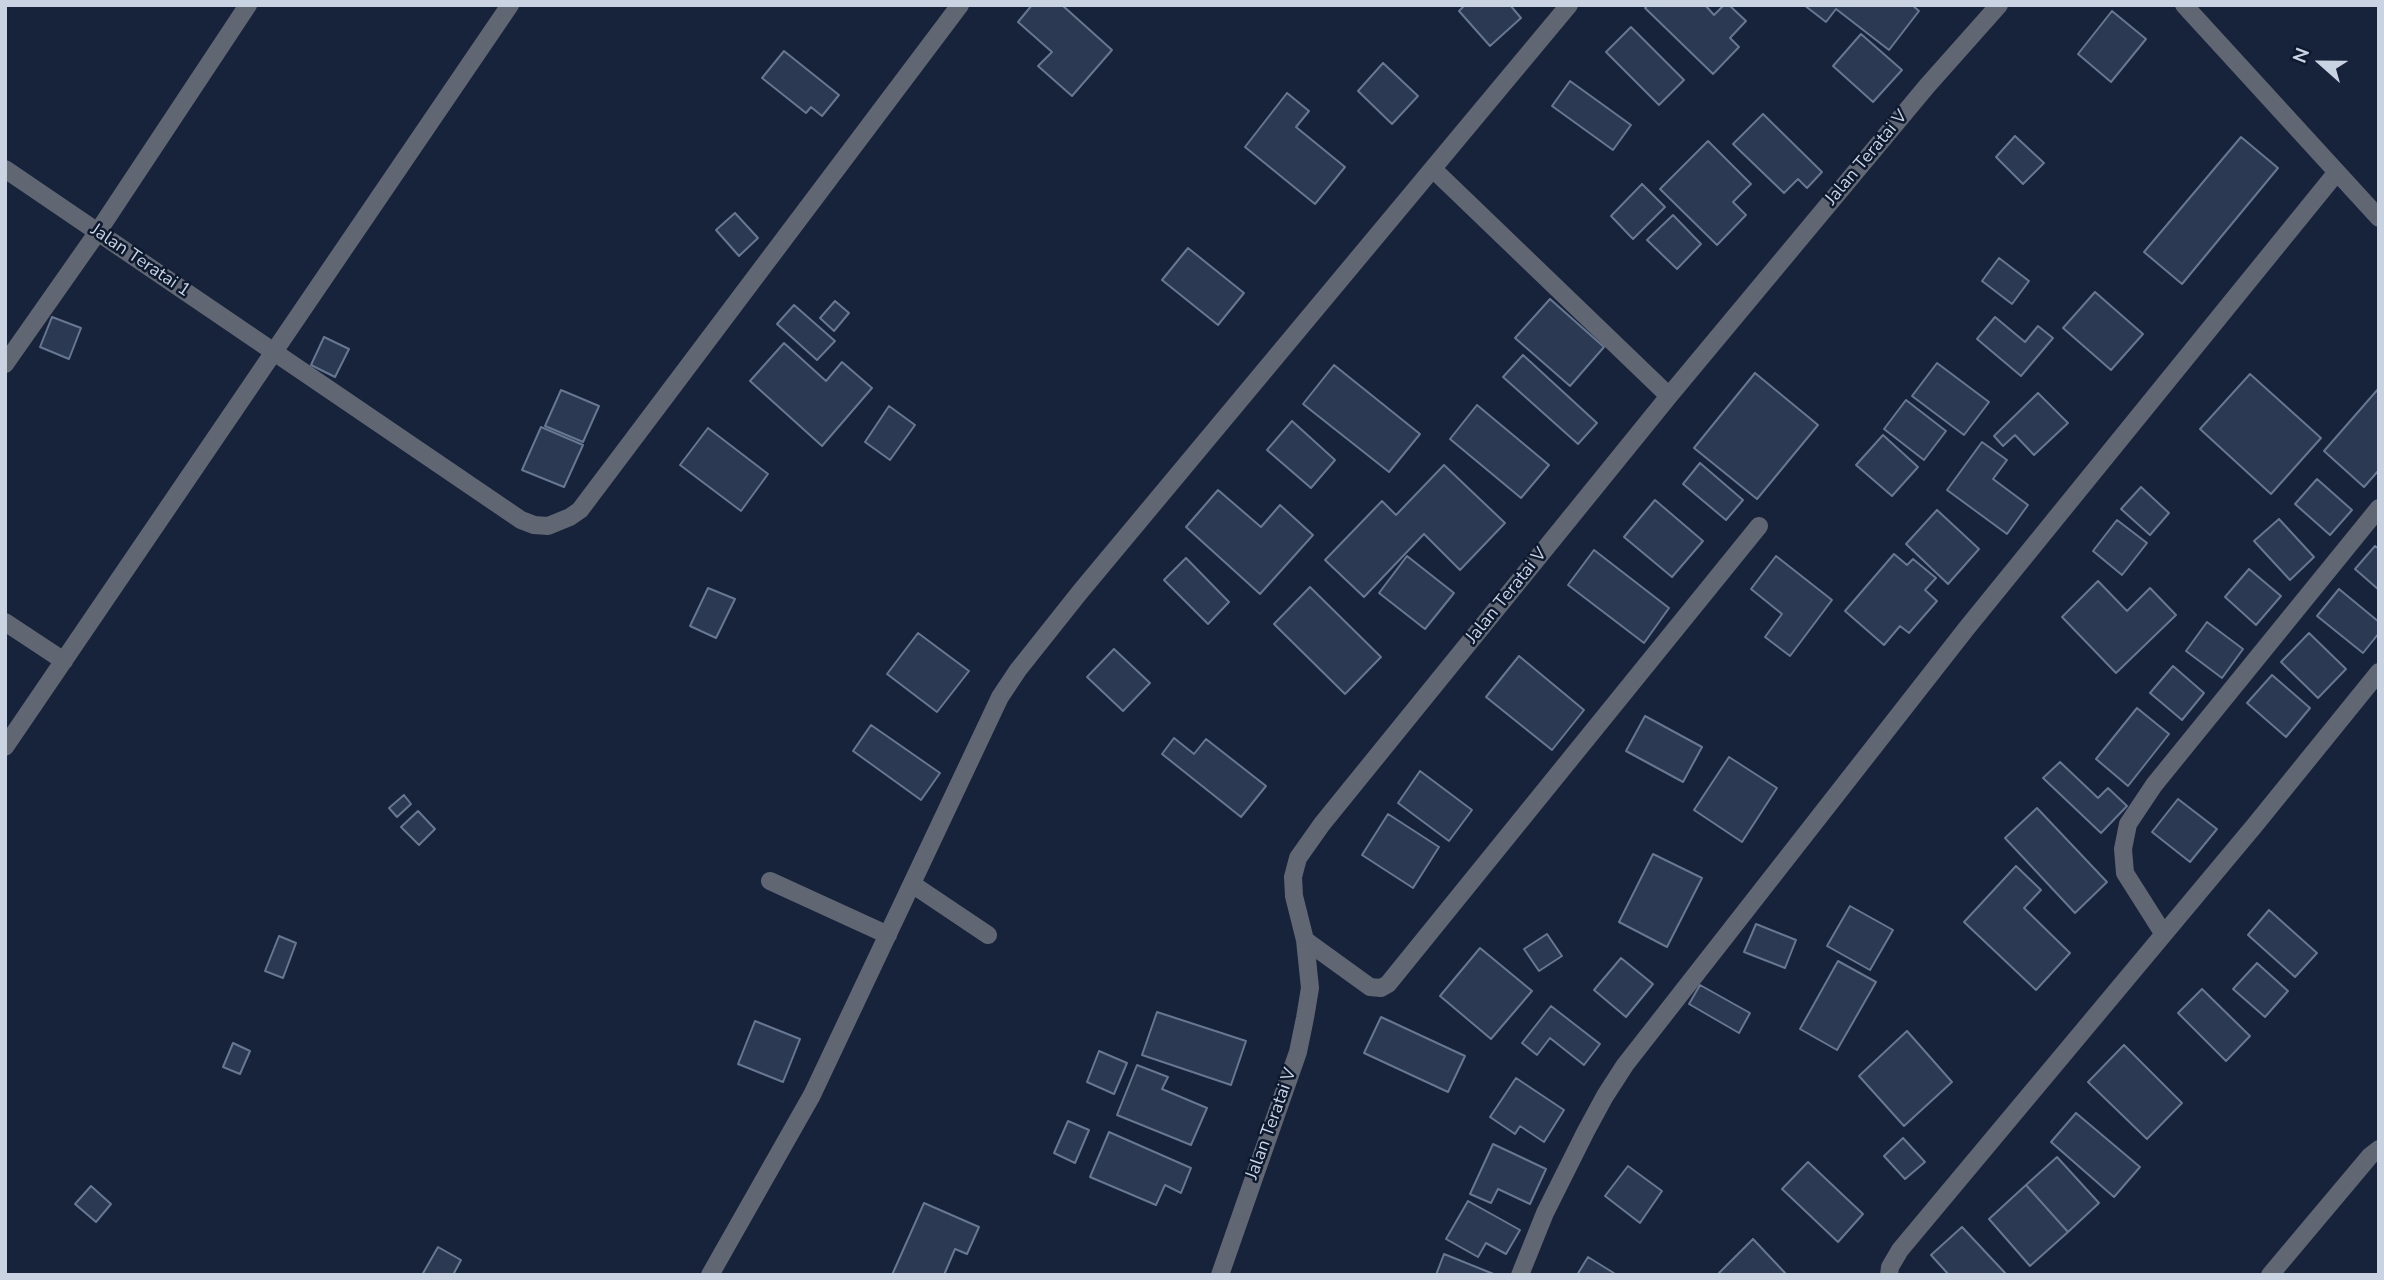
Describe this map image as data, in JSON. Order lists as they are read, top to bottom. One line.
{"streets":{"street":["Jalan Teratai V","Jalan Teratai 1"]},"north":"left"}
